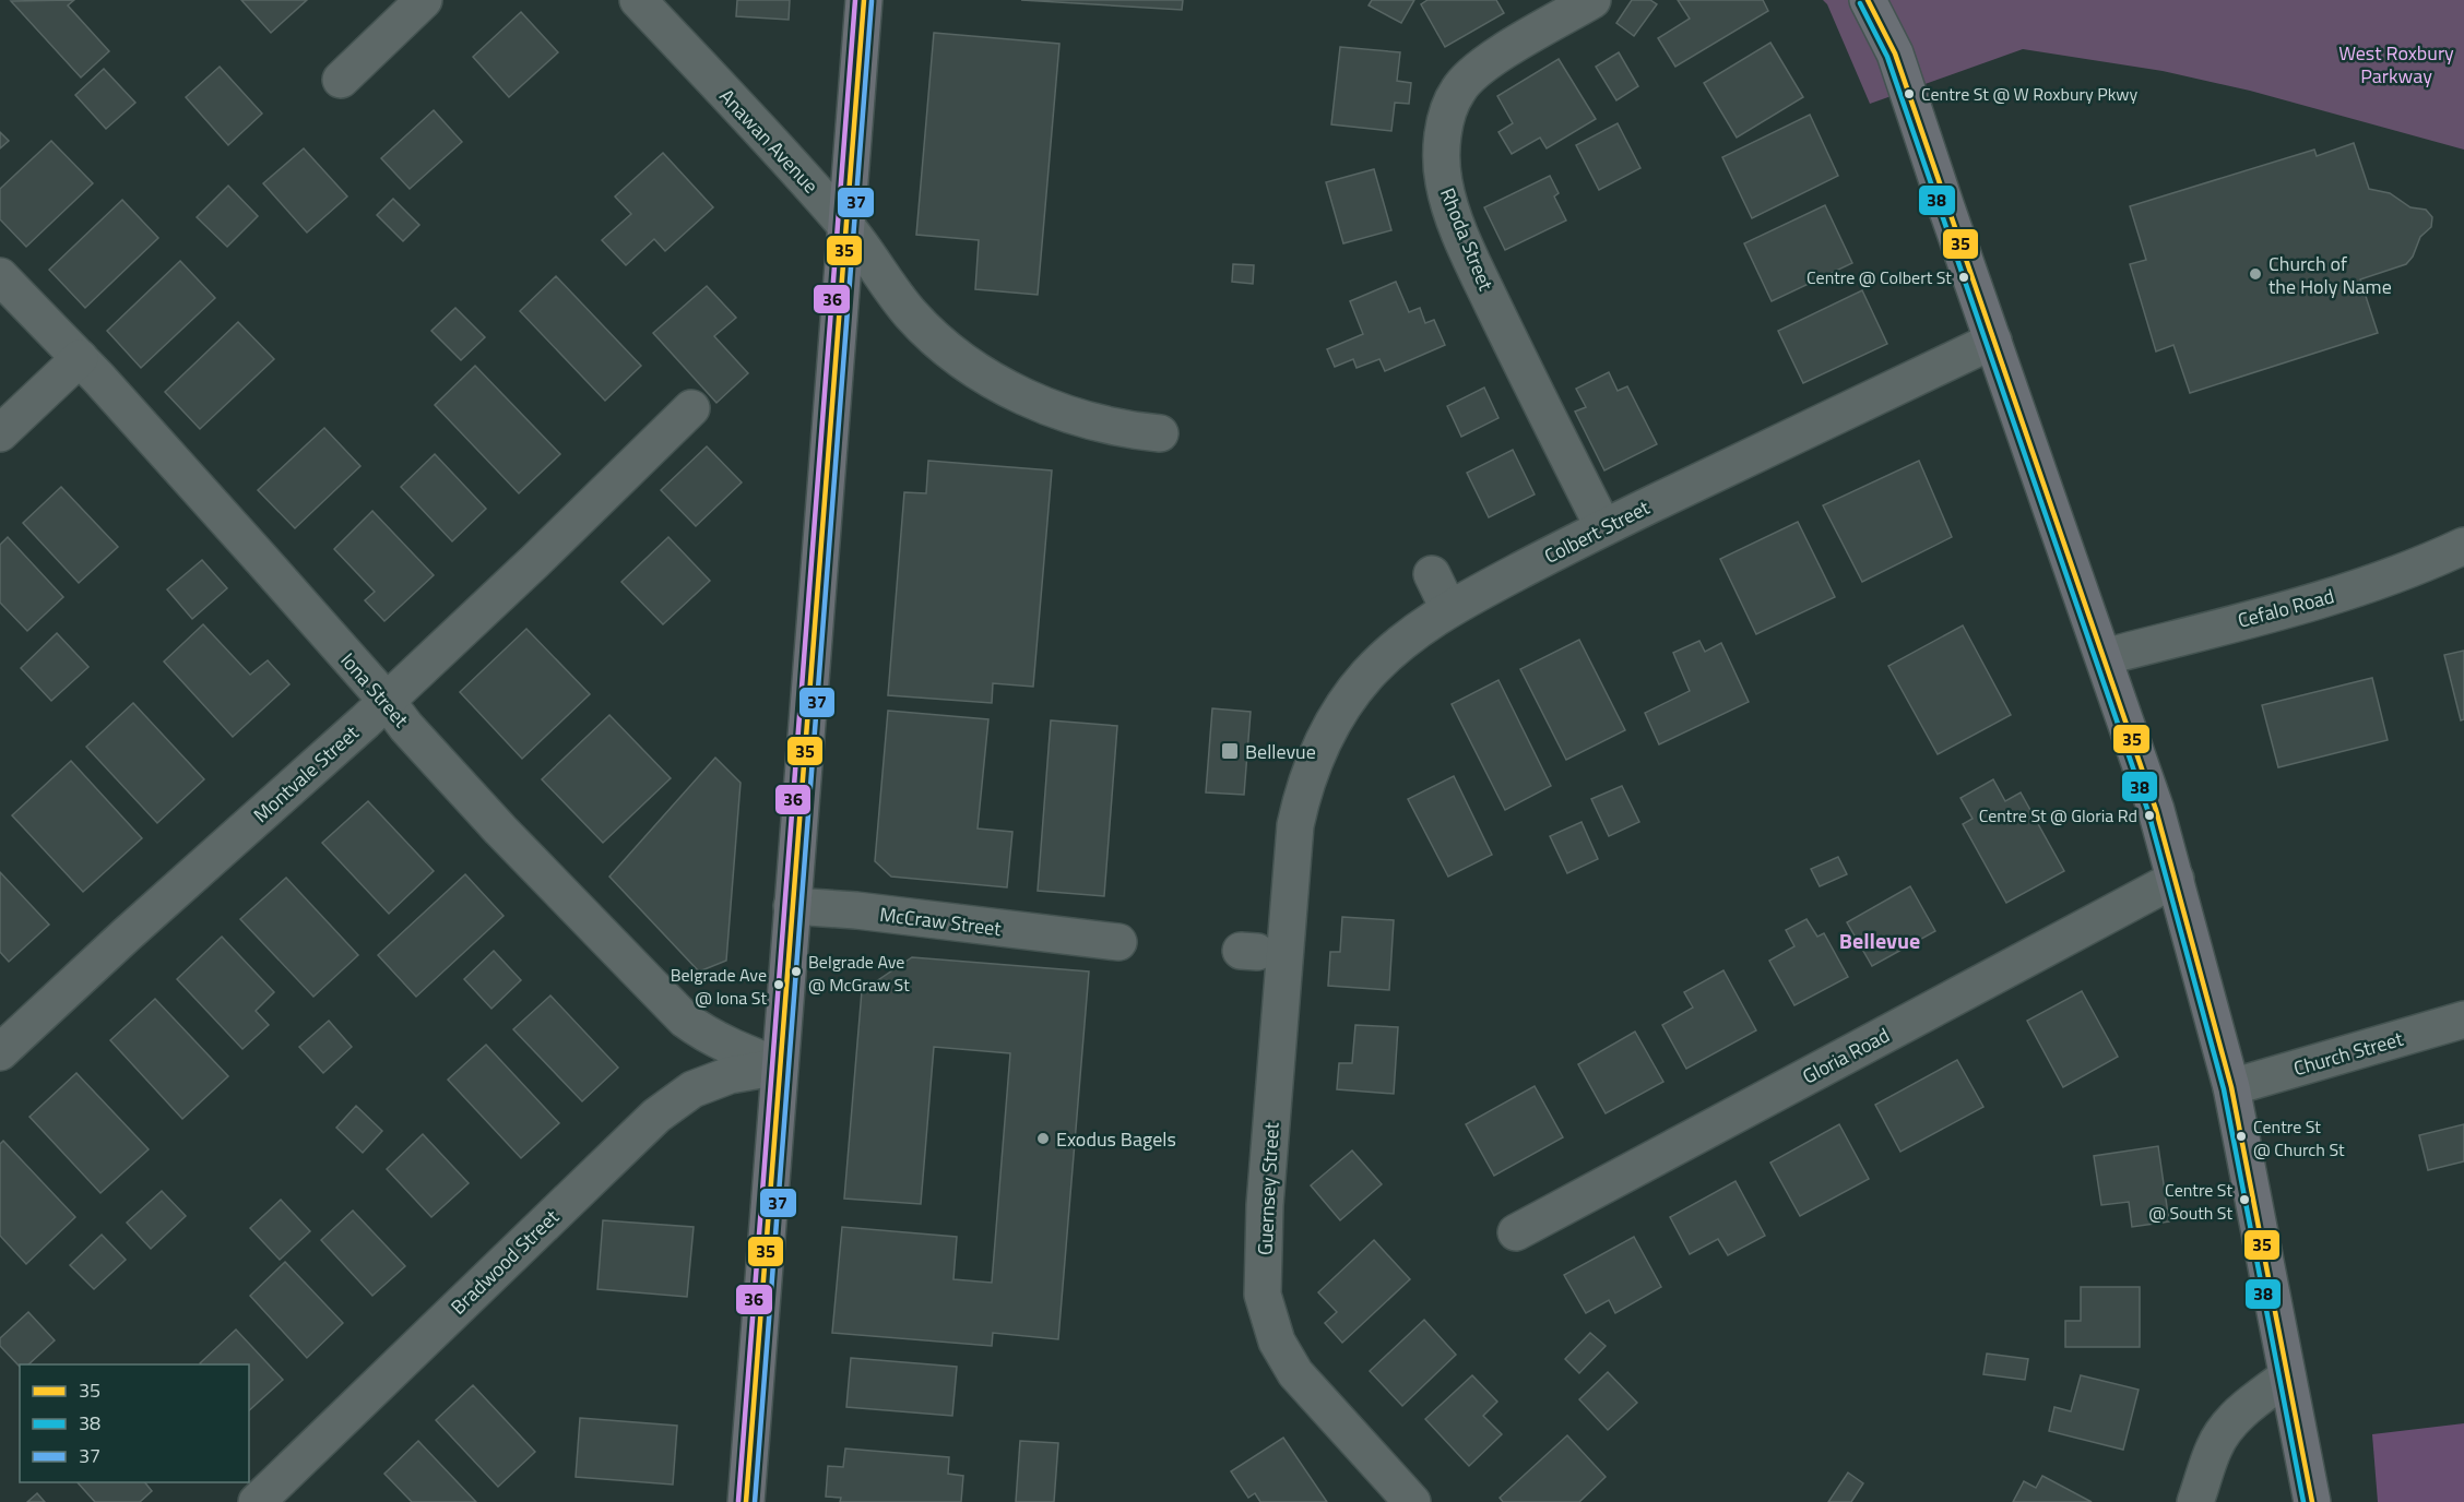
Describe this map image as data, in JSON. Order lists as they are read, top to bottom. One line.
{"streets":{"street":["Anawan Avenue","Rhoda Street","Colbert Street","Cefalo Road","Iona Street","Montvale Street","McCraw Street","Church Street","Gloria Road","Guernsey Street","Bradwood Street"]},"crossings":[["Rhoda Street","Colbert Street"],["Colbert Street","Guernsey Street"],["Iona Street","Montvale Street"],["Iona Street","Bradwood Street"]],"districts":["Bellevue"],"parks":["West Roxbury Parkway"],"places":{"other":["Centre St @ W Roxbury Pkwy","Church of the Holy Name","Centre @ Colbert St","Centre St @ Gloria Rd","Belgrade Ave @ McGraw St","Belgrade Ave @ Iona St","Centre St @ Church St","Exodus Bagels","Centre St @ South St"],"transit":["Bellevue"]},"lines":["transit line 35","transit line 36","transit line 37","transit line 38"],"legend":["35","38","37"]}
